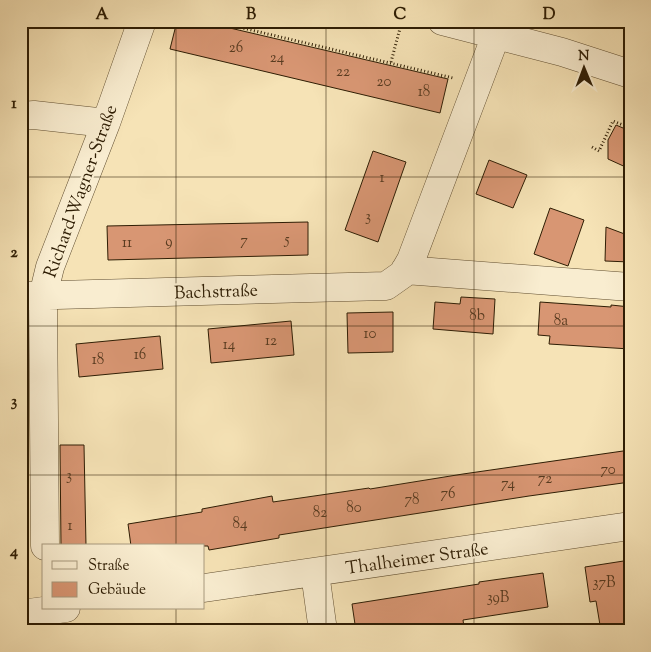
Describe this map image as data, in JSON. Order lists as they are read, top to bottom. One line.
{"streets":{"street":["Richard-Wagner-Straße","Bachstraße","Thalheimer Straße"]},"crossings":[["Richard-Wagner-Straße","Bachstraße"]],"house_numbers":["26","24","22","20","18","1","3","5","7","9","11","8b","8a","10","12","14","16","18","70","3","72","74","76","78","80","82","84","1","37B","39B"],"legend":["Straße","Gebäude"],"north":"top","grid":{"columns":["A","B","C","D"],"rows":["1","2","3","4"]}}
